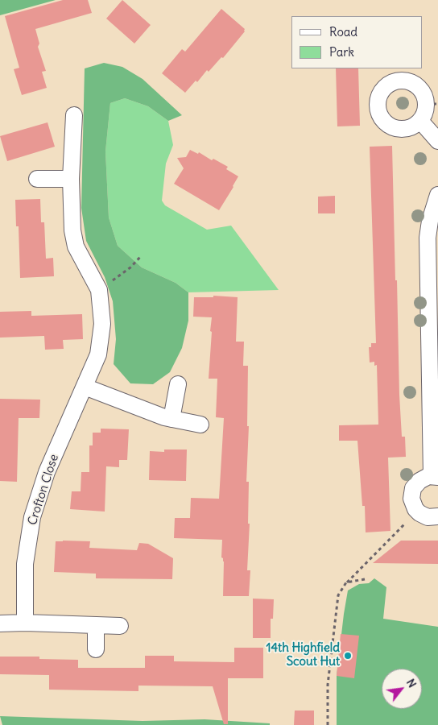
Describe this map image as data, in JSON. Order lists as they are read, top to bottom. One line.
{"streets":{"street":["Crofton Close"]},"places":["14th Highfield Scout Hut"],"legend":["Road","Park"],"north":"top right"}
